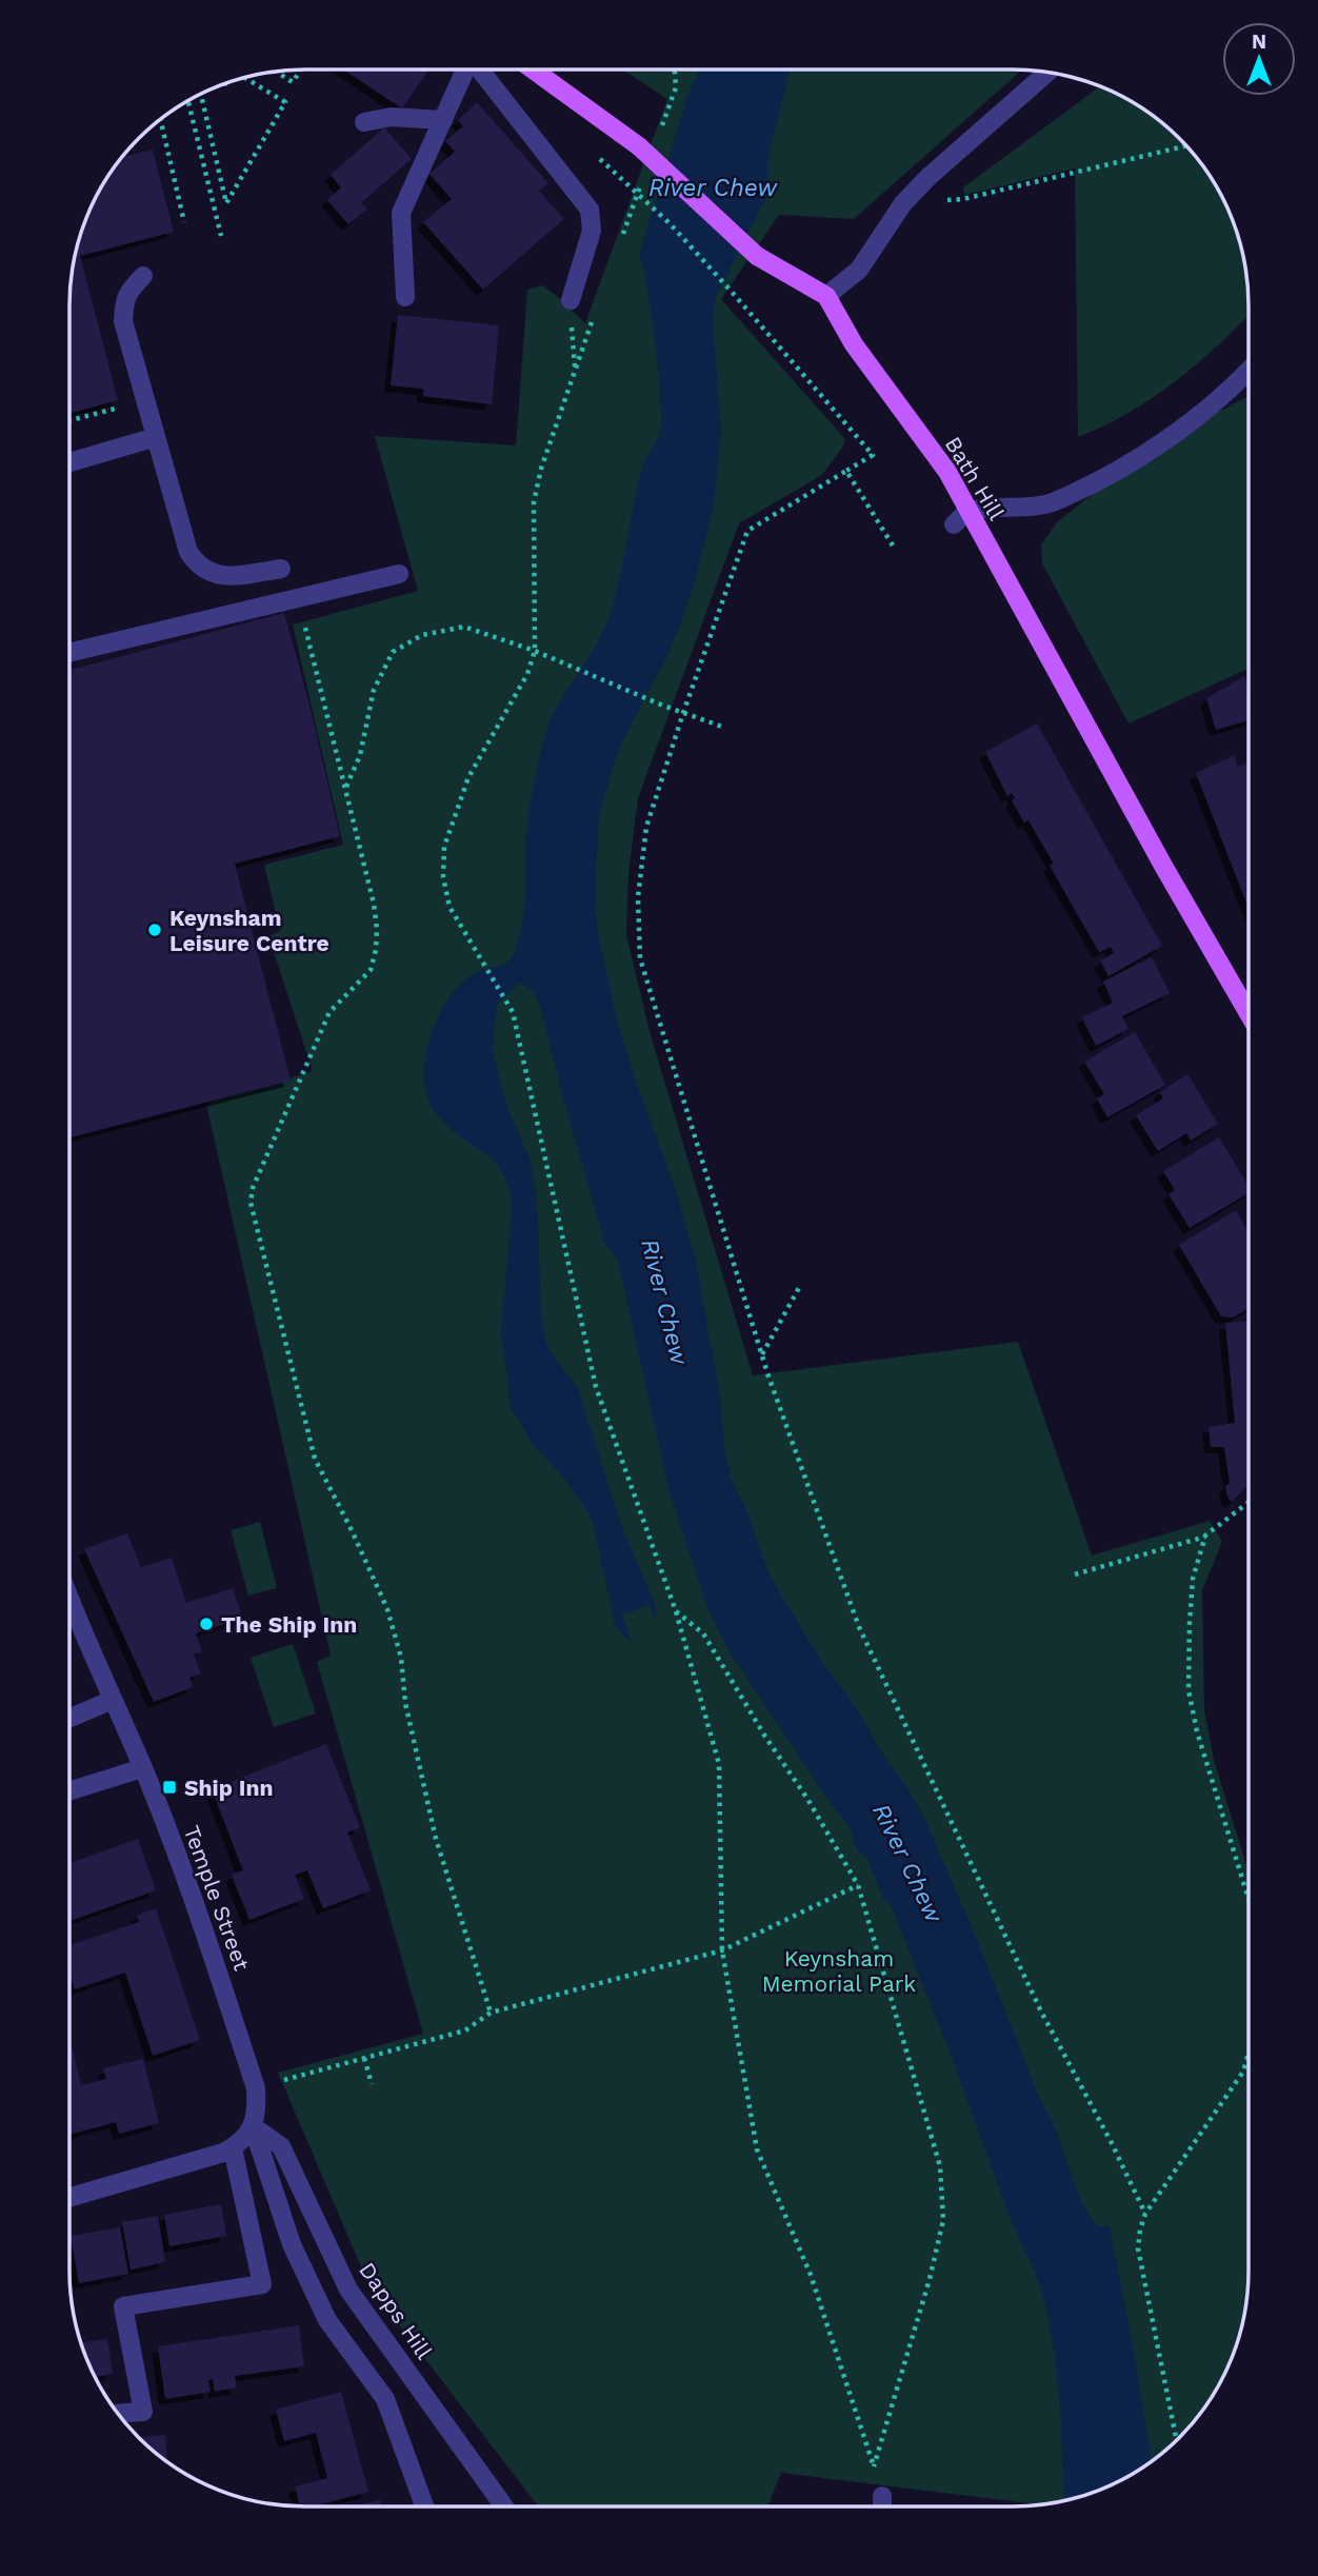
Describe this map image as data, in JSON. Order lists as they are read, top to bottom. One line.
{"streets":{"main road":["Bath Hill"],"street":["Temple Street","Dapps Hill"]},"crossings":[["Temple Street","Dapps Hill"]],"water":["River Chew"],"parks":["Keynsham Memorial Park"],"places":{"other":["Keynsham Leisure Centre","The Ship Inn"],"transit":["Ship Inn"]},"north":"top"}
